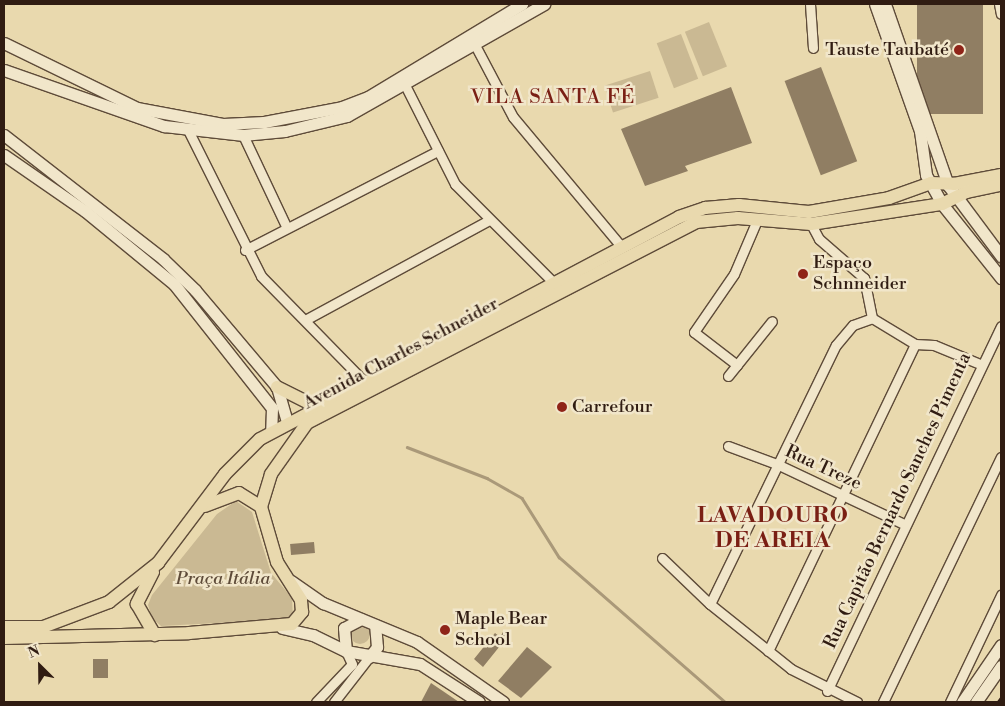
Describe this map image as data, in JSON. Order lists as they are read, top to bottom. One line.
{"streets":{"main road":["Avenida Charles Schneider"],"street":["Rua Treze","Rua Capitão Bernardo Sanches Pimenta"]},"crossings":[["Rua Treze","Rua Capitão Bernardo Sanches Pimenta"]],"districts":["VILA SANTA FÉ","LAVADOURO DE AREIA"],"parks":["Praça Itália"],"places":["Tauste Taubaté","Espaço Schnneider","Carrefour","Maple Bear School"],"north":"top left"}
